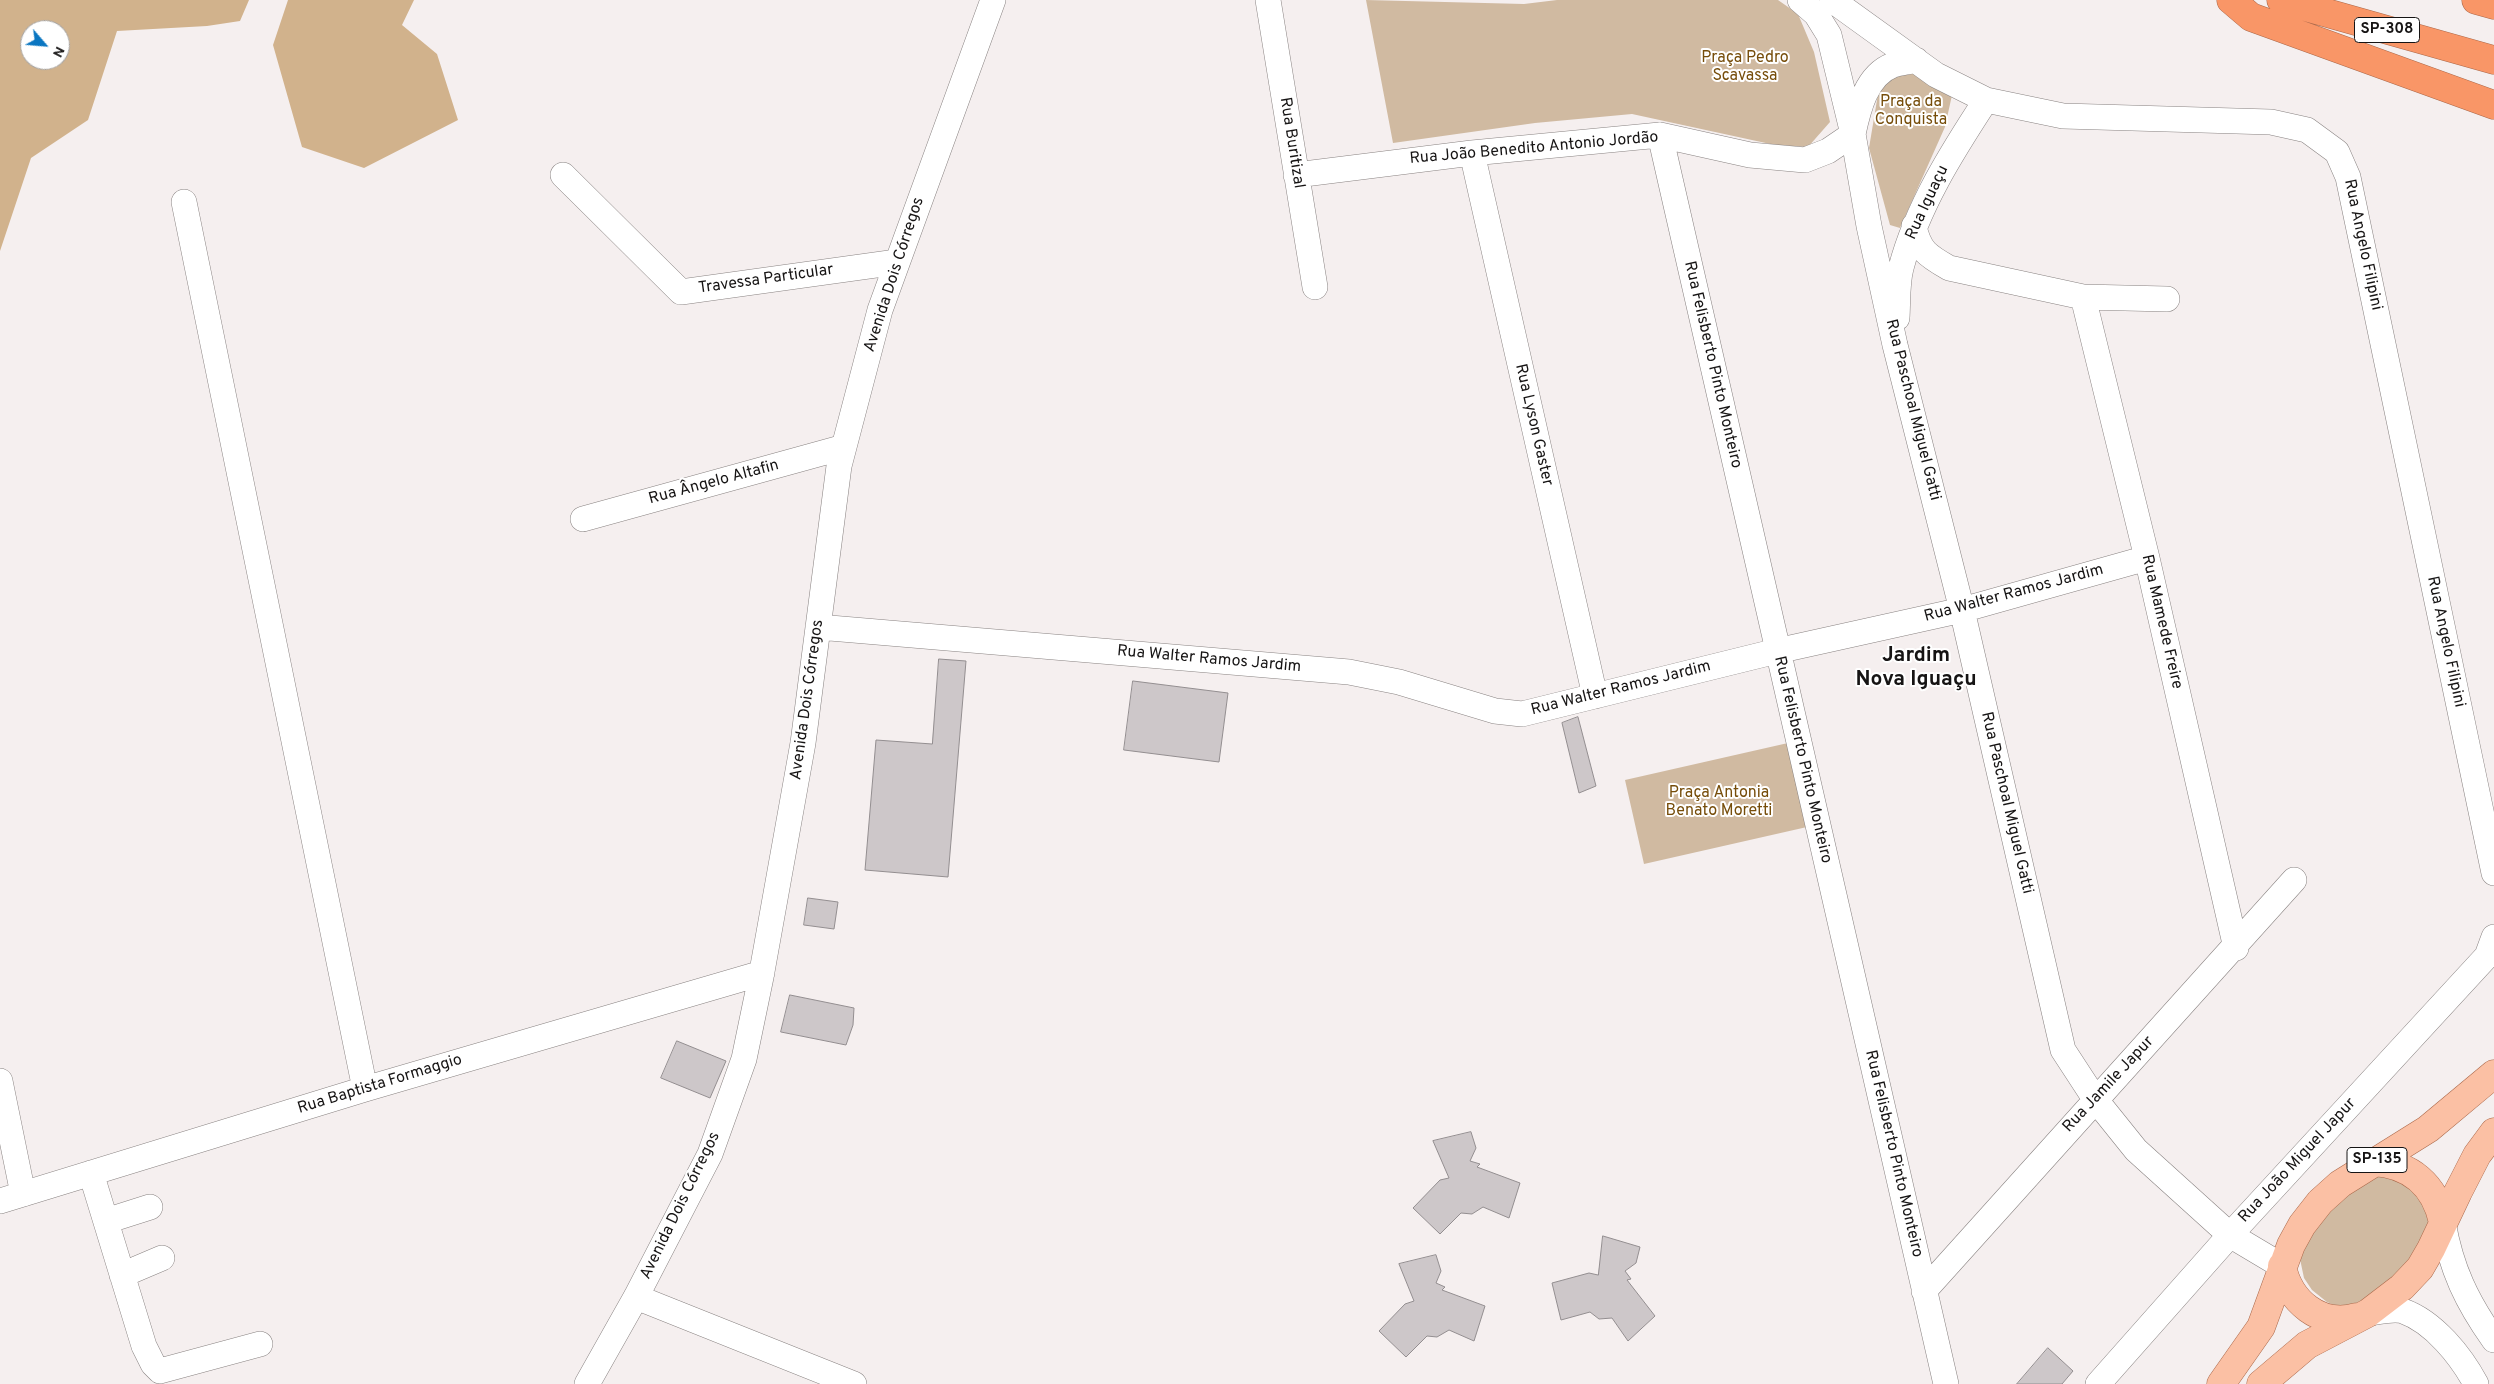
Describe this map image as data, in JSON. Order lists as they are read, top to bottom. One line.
{"streets":{"highway":["SP-308"],"main road":["SP-135"],"street":["Rua Buritizal","Rua João Benedito Antonio Jordão","Rua Iguaçu","Rua Angelo Filipini","Avenida Dois Córregos","Travessa Particular","Rua Felisberto Pinto Monteiro","Rua Paschoal Miguel Gatti","Rua Lyson Gaster","Rua Ângelo Altafin","Rua Walter Ramos Jardim","Rua Mamede Freire","Rua Baptista Formaggio","Rua Jamile Japur","Rua João Miguel Japur"]},"crossings":[["Rua Buritizal","Rua João Benedito Antonio Jordão"],["Rua João Benedito Antonio Jordão","Rua Felisberto Pinto Monteiro"],["Rua João Benedito Antonio Jordão","Rua Paschoal Miguel Gatti"],["Rua João Benedito Antonio Jordão","Rua Lyson Gaster"],["Rua Iguaçu","Rua Angelo Filipini"],["Rua Iguaçu","Rua Paschoal Miguel Gatti"],["Avenida Dois Córregos","Travessa Particular"],["Avenida Dois Córregos","Rua Ângelo Altafin"],["Avenida Dois Córregos","Rua Walter Ramos Jardim"],["Avenida Dois Córregos","Rua Baptista Formaggio"],["Rua Felisberto Pinto Monteiro","Rua Walter Ramos Jardim"],["Rua Felisberto Pinto Monteiro","Rua Jamile Japur"],["Rua Paschoal Miguel Gatti","Rua Walter Ramos Jardim"],["Rua Paschoal Miguel Gatti","Rua Jamile Japur"],["Rua Paschoal Miguel Gatti","SP-135"],["Rua Paschoal Miguel Gatti","Rua João Miguel Japur"],["Rua Lyson Gaster","Rua Walter Ramos Jardim"],["Rua Walter Ramos Jardim","Rua Mamede Freire"],["Rua Mamede Freire","Rua Jamile Japur"]],"districts":["Jardim Nova Iguaçu"],"parks":["Praça Pedro Scavassa","Praça da Conquista","Praça Antonia Benato Moretti"],"north":"bottom right"}
